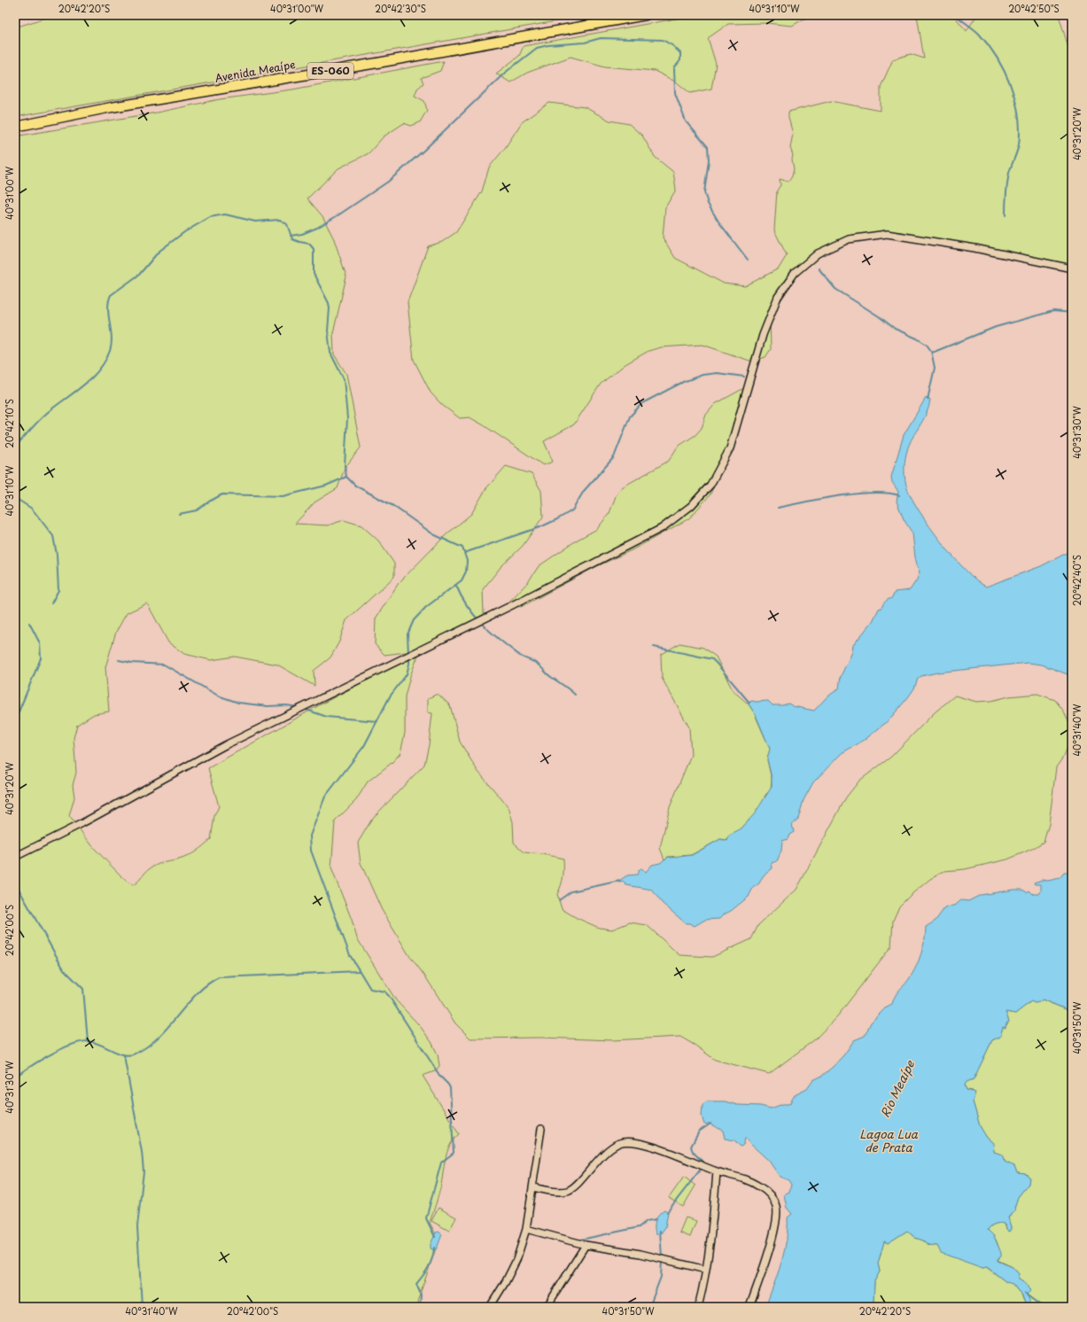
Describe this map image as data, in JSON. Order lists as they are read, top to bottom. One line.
{"streets":{"main road":["ES-060","Avenida Meaípe"]},"water":["Rio Meaípe","Lagoa Lua de Prata"],"coordinates":["20°42'20\"S","40°31'00\"W","20°42'30\"S","40°31'10\"W","20°42'50\"S","40°31'20\"W","20°42'10\"S","40°31'30\"W","20°42'40\"S","40°31'40\"W","20°42'00\"S","40°31'50\"W"]}
